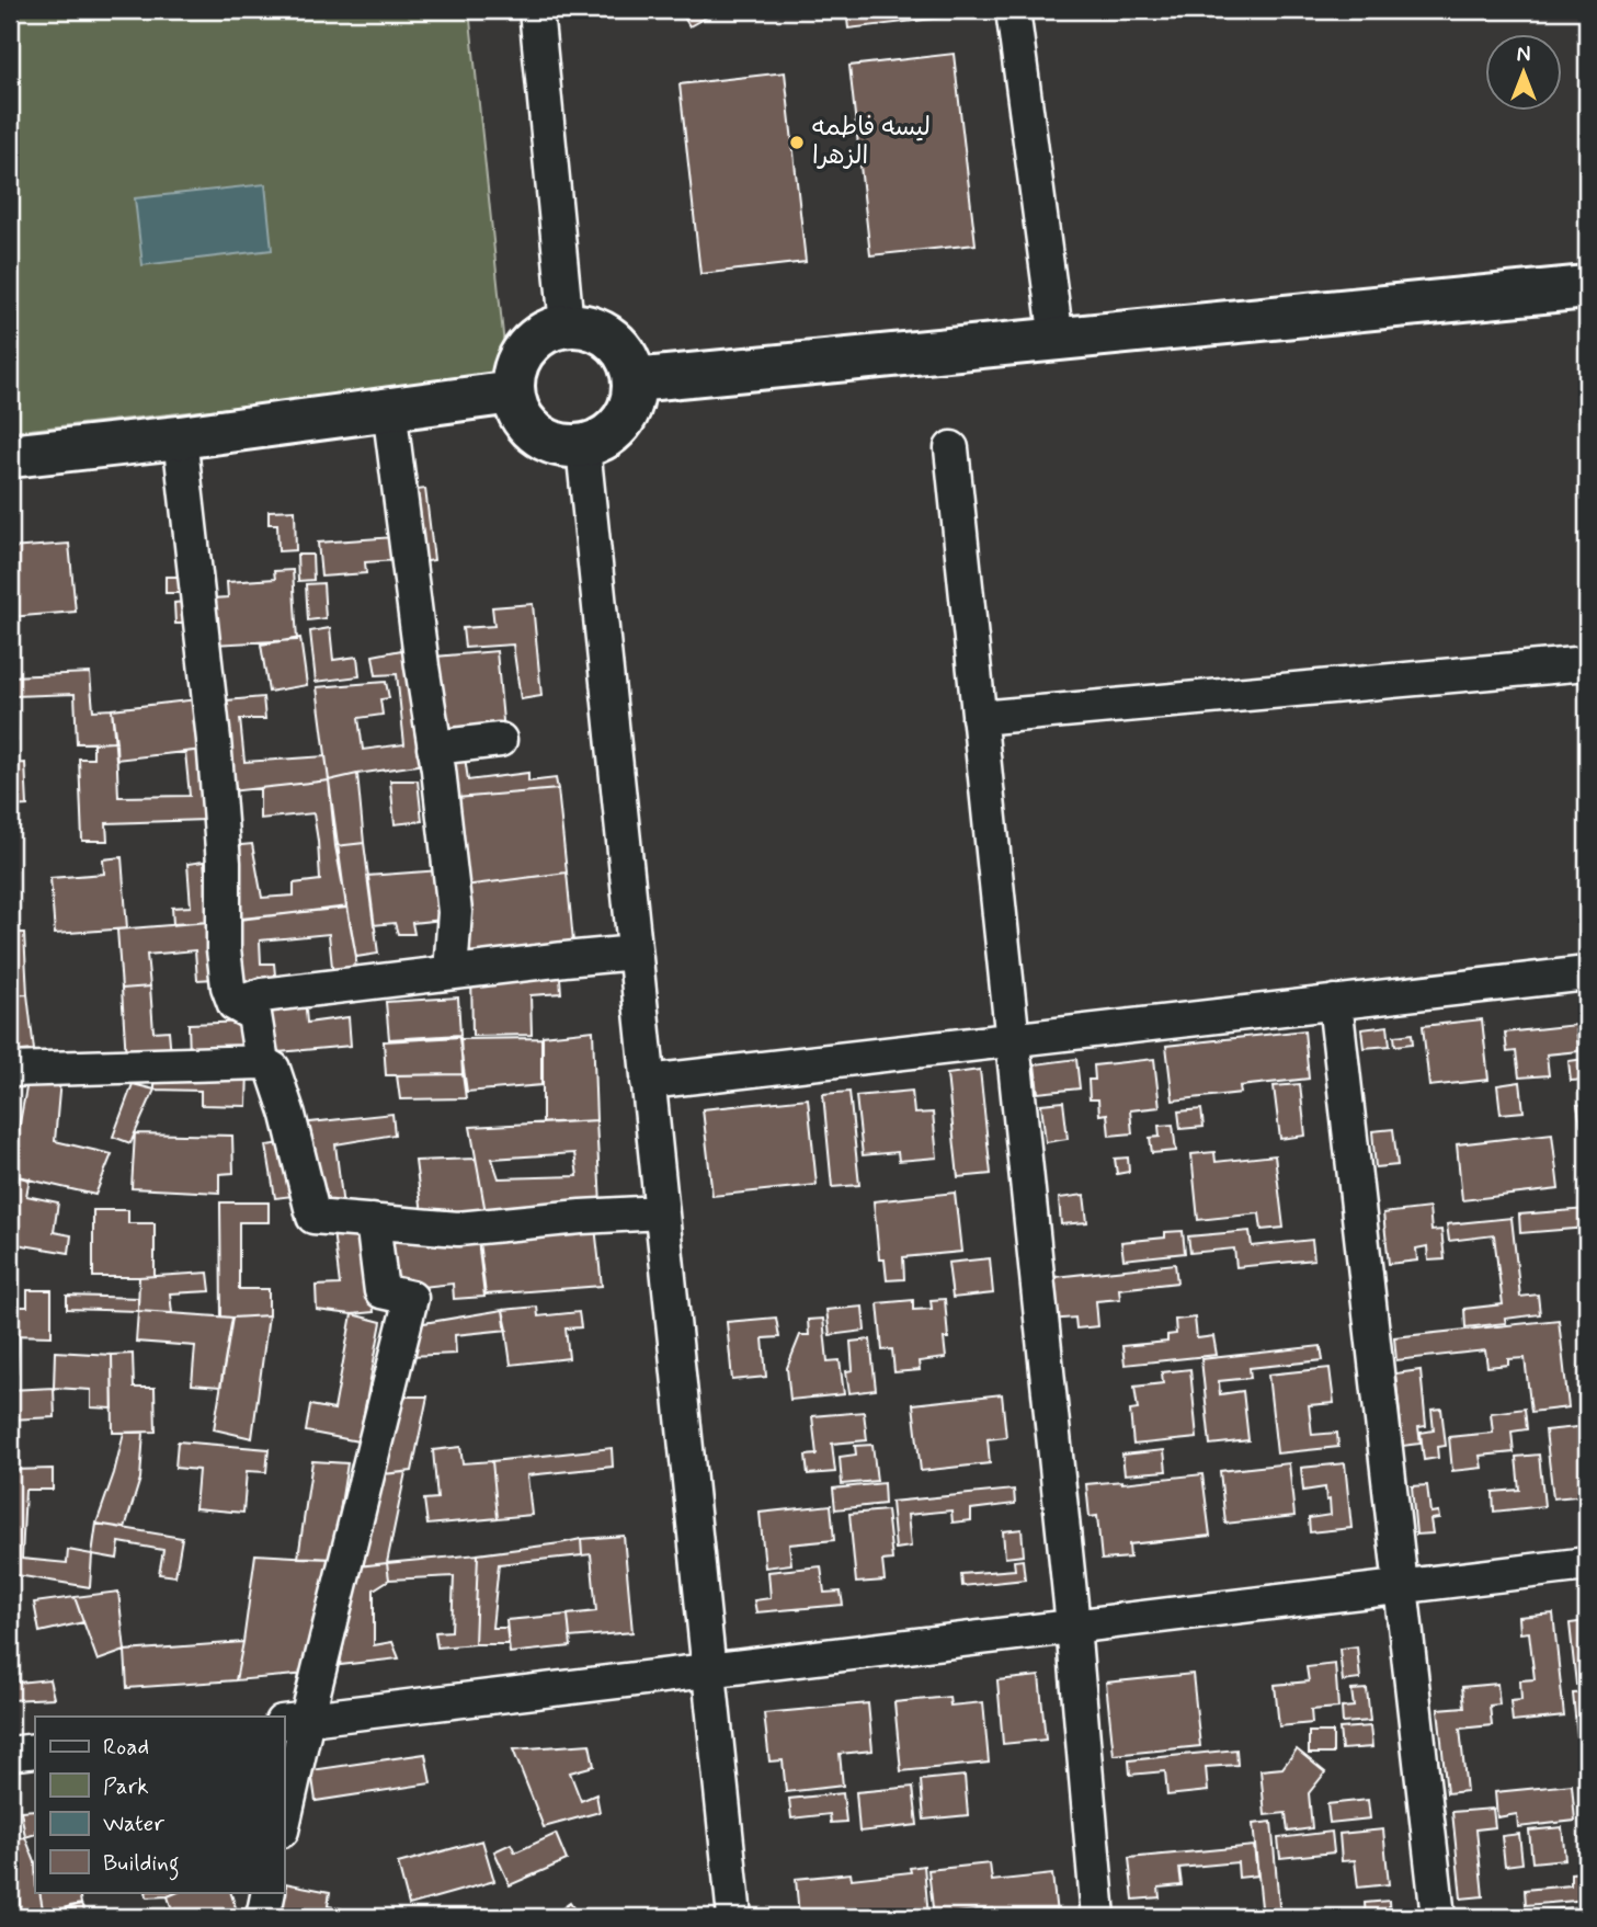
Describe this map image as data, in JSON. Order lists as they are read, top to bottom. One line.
{"places":["لیسه فاطمه الزهرا"],"legend":["Road","Park","Water","Building"],"north":"top"}
